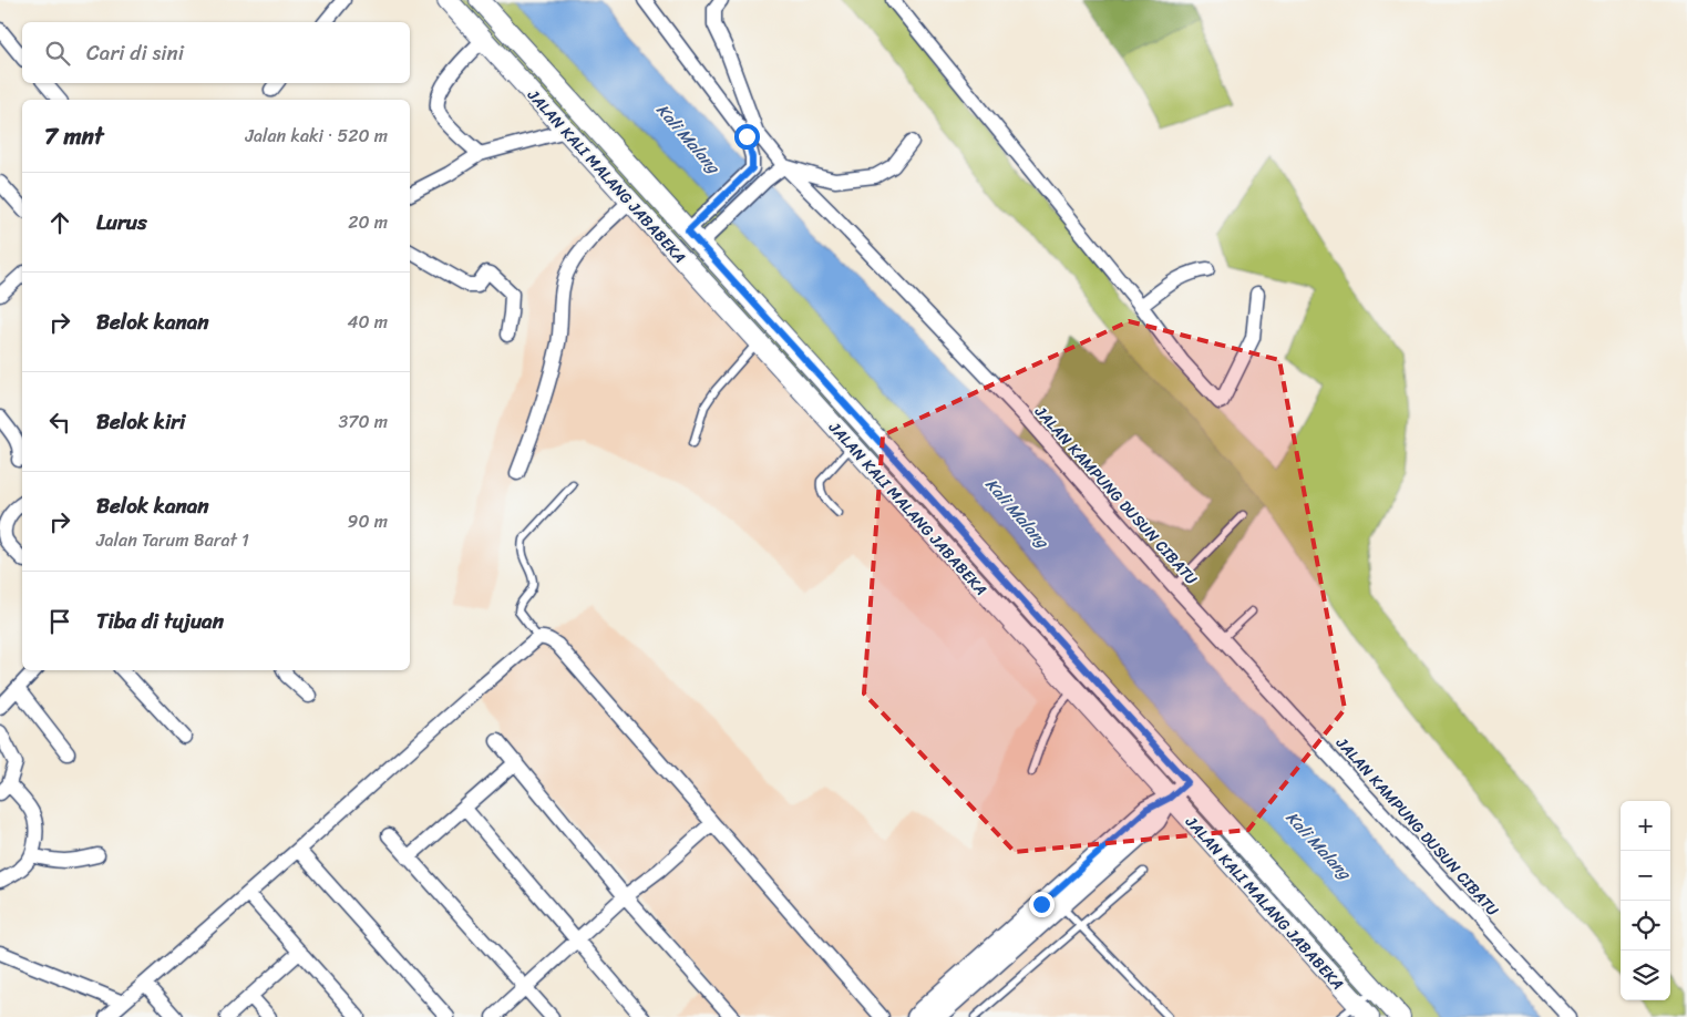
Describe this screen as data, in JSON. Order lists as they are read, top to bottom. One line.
{"streets":{"main road":["JALAN KALI MALANG JABABEKA"],"street":["JALAN KAMPUNG DUSUN CIBATU"]},"water":["Kali Malang"],"page":{"search":"Cari di sini","heading":["7 mnt","Jalan kaki · 520 m"],"list":[["Lurus","20 m"],["Belok kanan","40 m"],["Belok kiri","370 m"],["Belok kanan","Jalan Tarum Barat 1","90 m"],"Tiba di tujuan"],"map_buttons":["+","−"]}}
